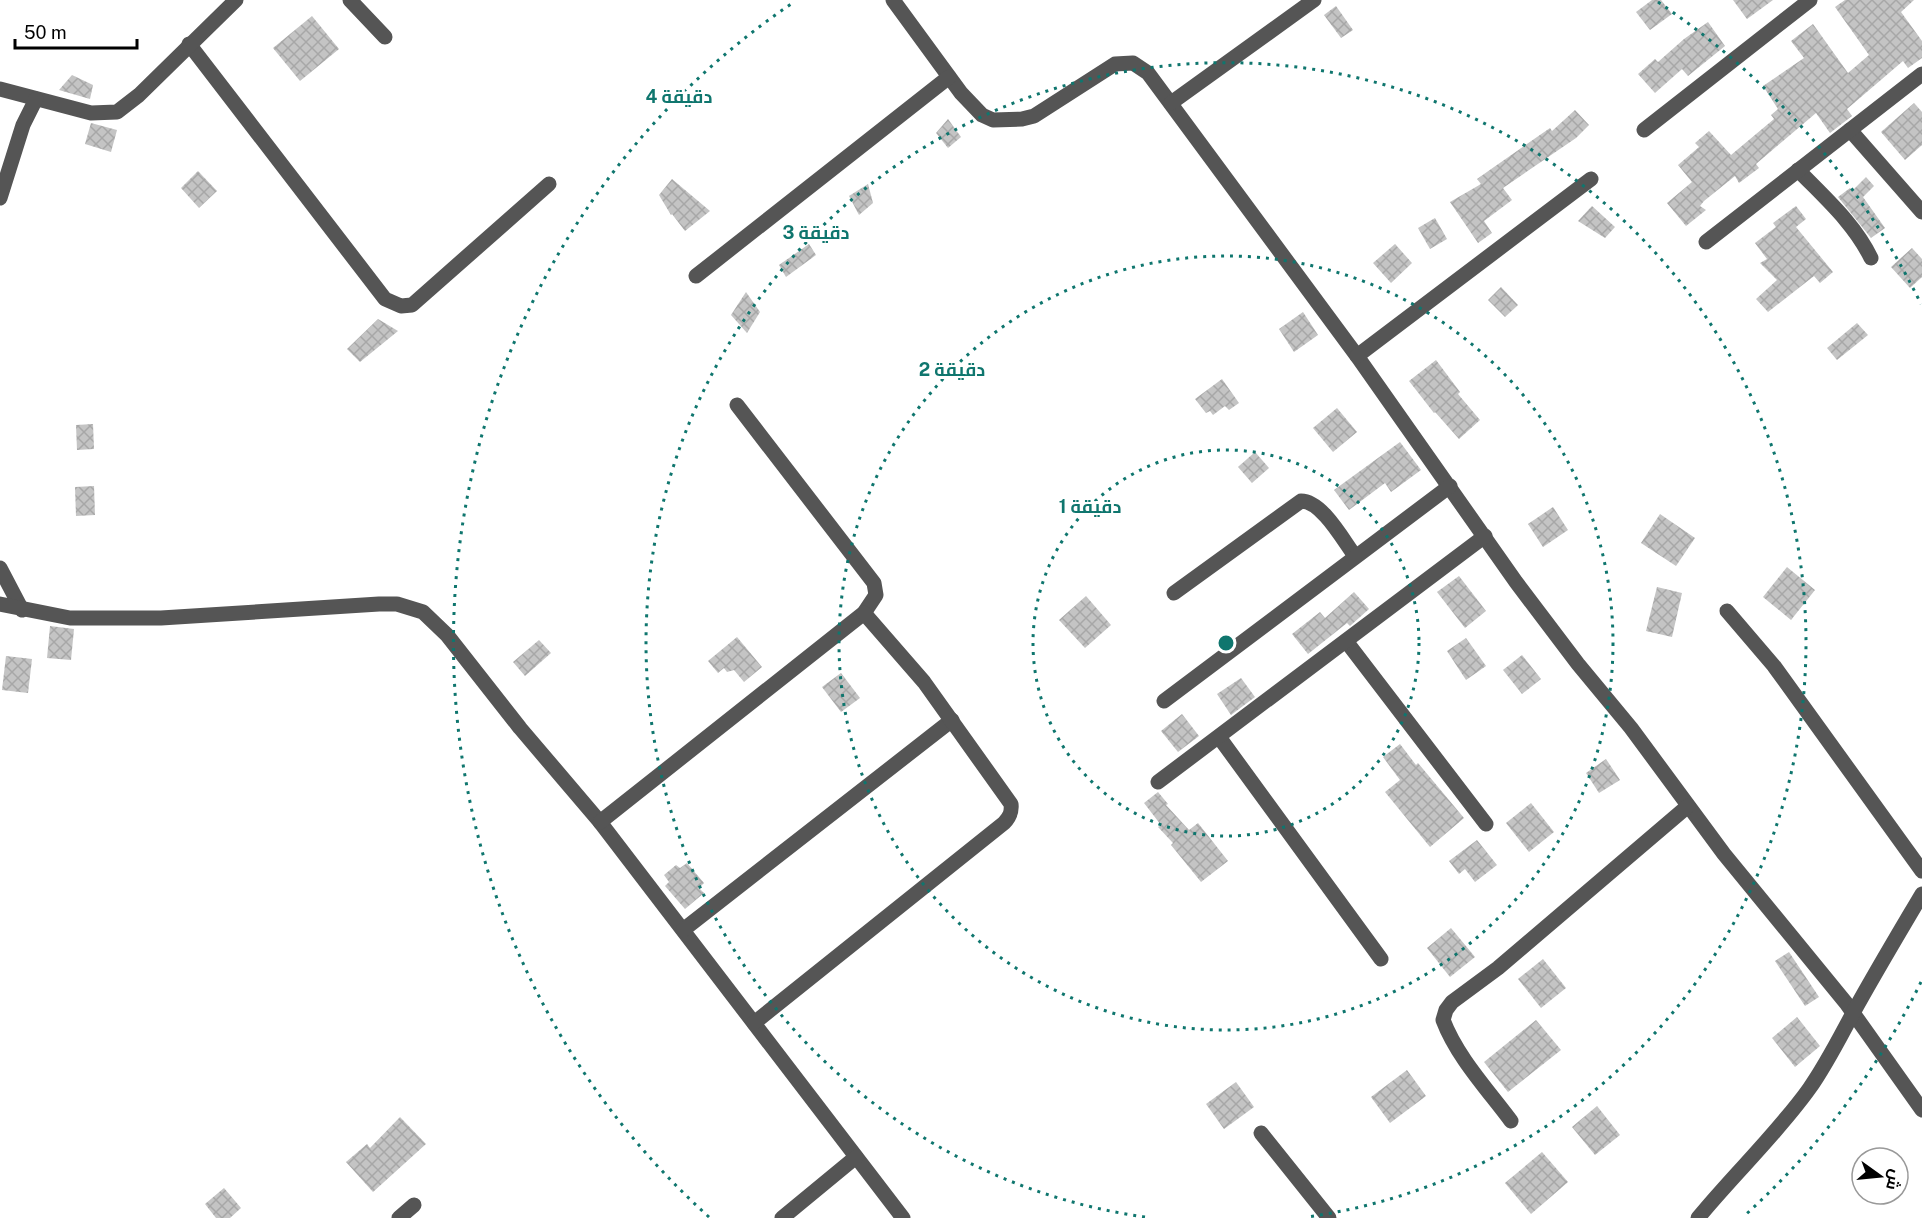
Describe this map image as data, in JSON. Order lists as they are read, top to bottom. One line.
{"scale_bar":"50 m","north":"right","rings":["4 دقيقة","3 دقيقة","2 دقيقة","1 دقيقة"]}
